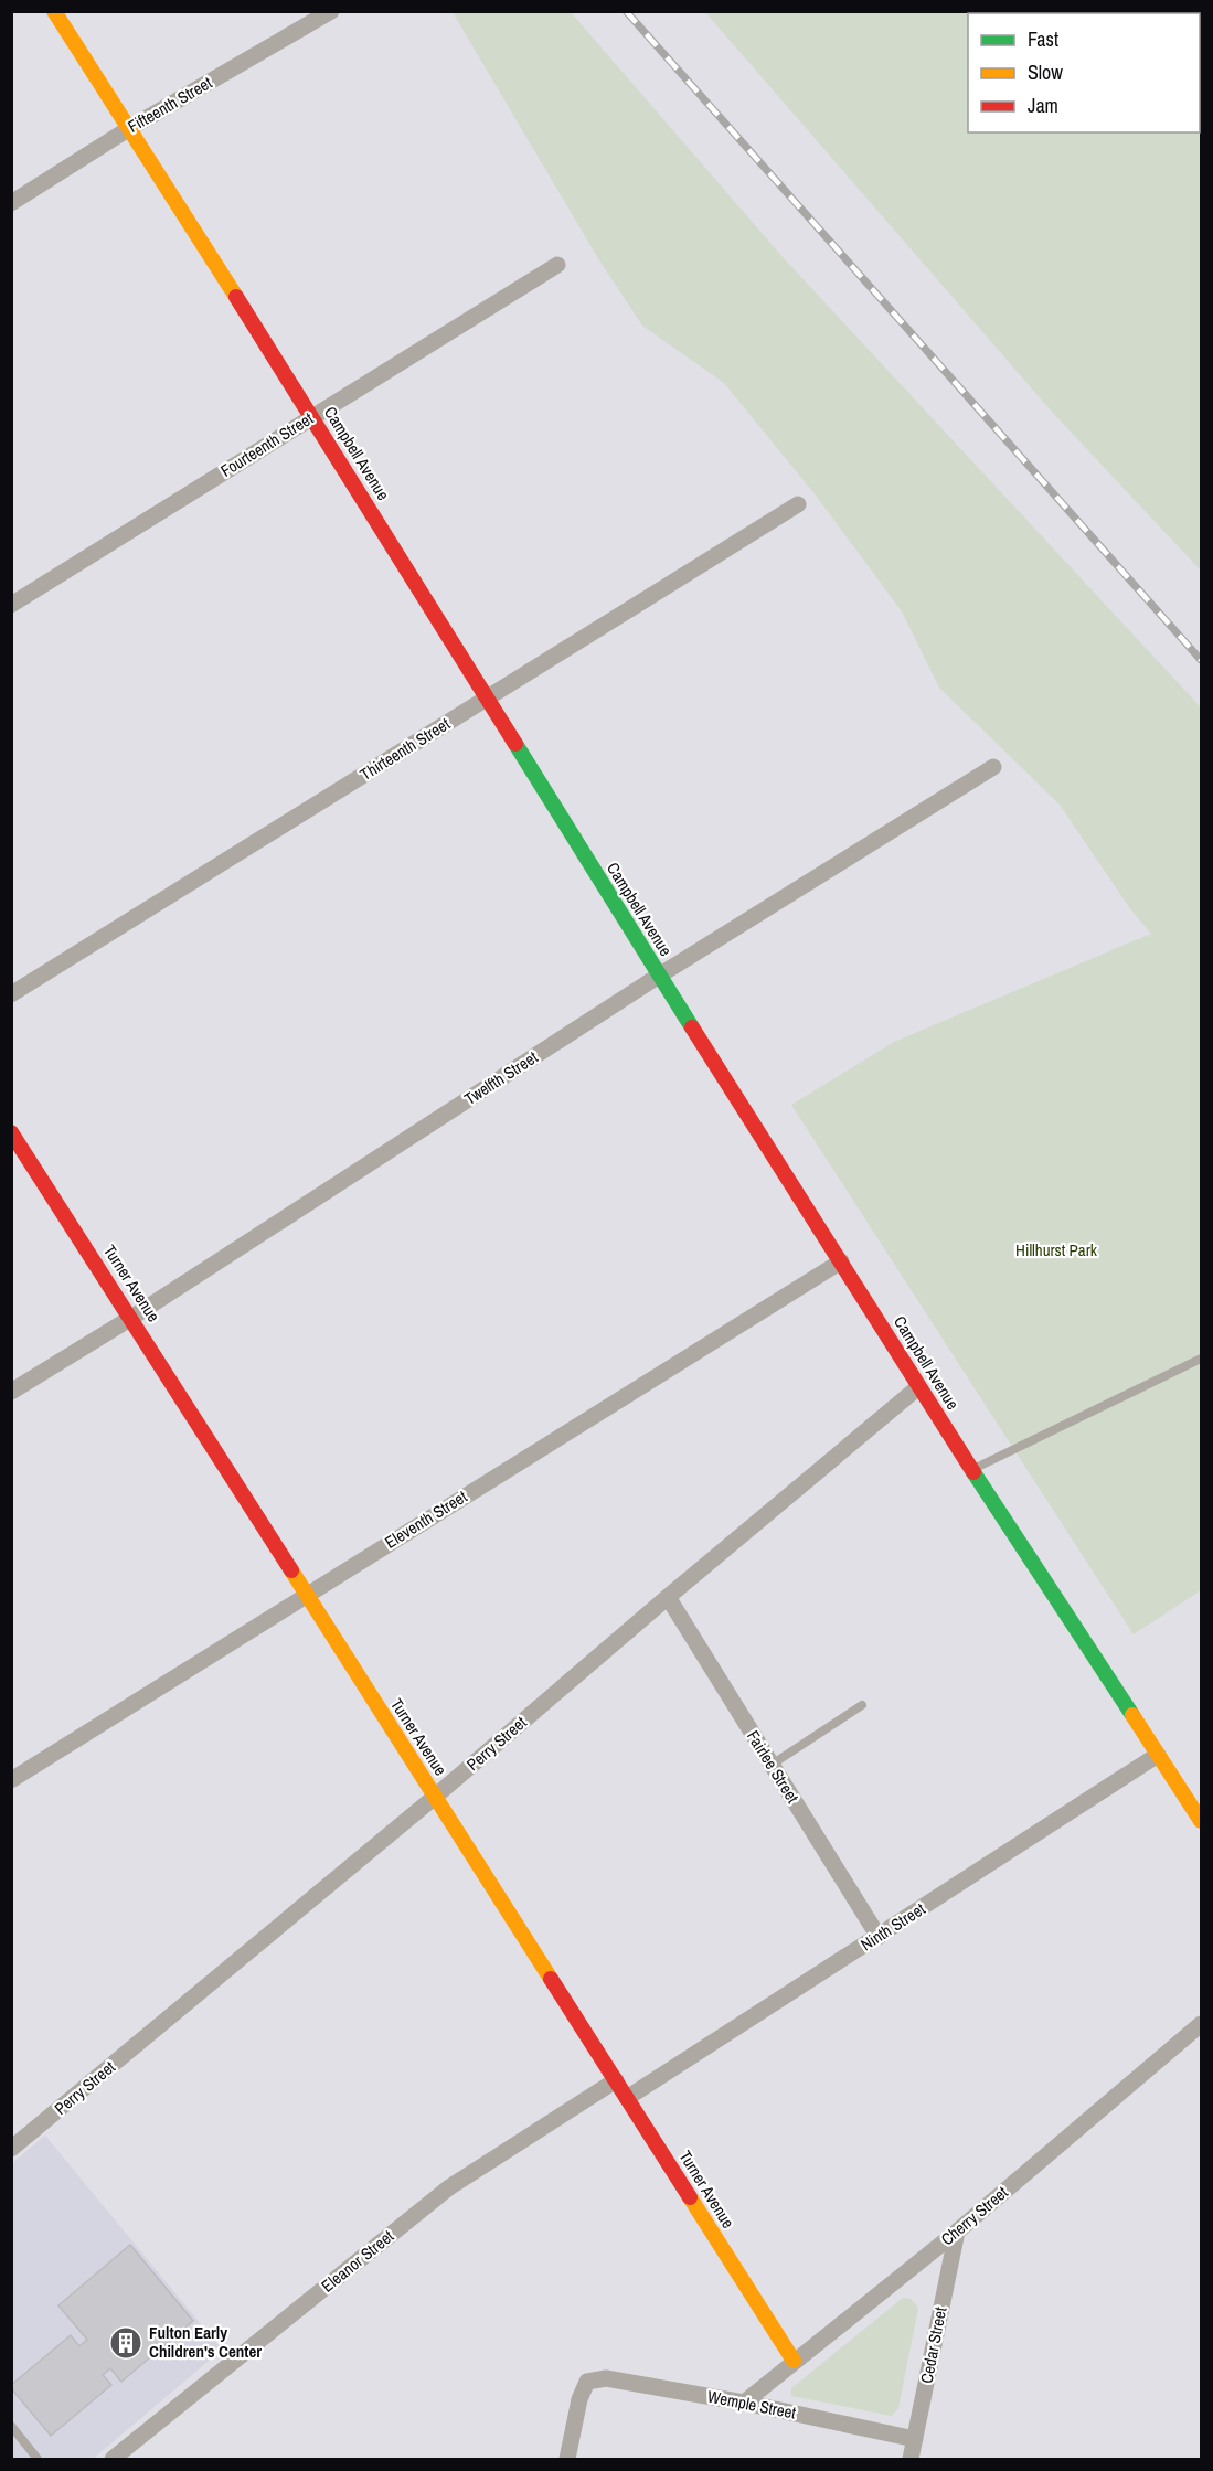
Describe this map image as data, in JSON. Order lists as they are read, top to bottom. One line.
{"streets":{"street":["Fifteenth Street","Fourteenth Street","Campbell Avenue","Thirteenth Street","Twelfth Street","Turner Avenue","Eleventh Street","Perry Street","Fairlee Street","Ninth Street","Cherry Street","Eleanor Street","Cedar Street","Wemple Street"]},"crossings":[["Fifteenth Street","Campbell Avenue"],["Fourteenth Street","Campbell Avenue"],["Campbell Avenue","Thirteenth Street"],["Campbell Avenue","Twelfth Street"],["Campbell Avenue","Eleventh Street"],["Campbell Avenue","Perry Street"],["Campbell Avenue","Ninth Street"],["Twelfth Street","Turner Avenue"],["Turner Avenue","Eleventh Street"],["Turner Avenue","Perry Street"],["Turner Avenue","Ninth Street"],["Turner Avenue","Cherry Street"],["Turner Avenue","Eleanor Street"],["Perry Street","Fairlee Street"],["Fairlee Street","Ninth Street"],["Cherry Street","Cedar Street"],["Cherry Street","Wemple Street"],["Cedar Street","Wemple Street"]],"parks":["Hillhurst Park"],"places":{"building":["Fulton Early Children's Center"]},"legend":["Fast","Slow","Jam"]}
